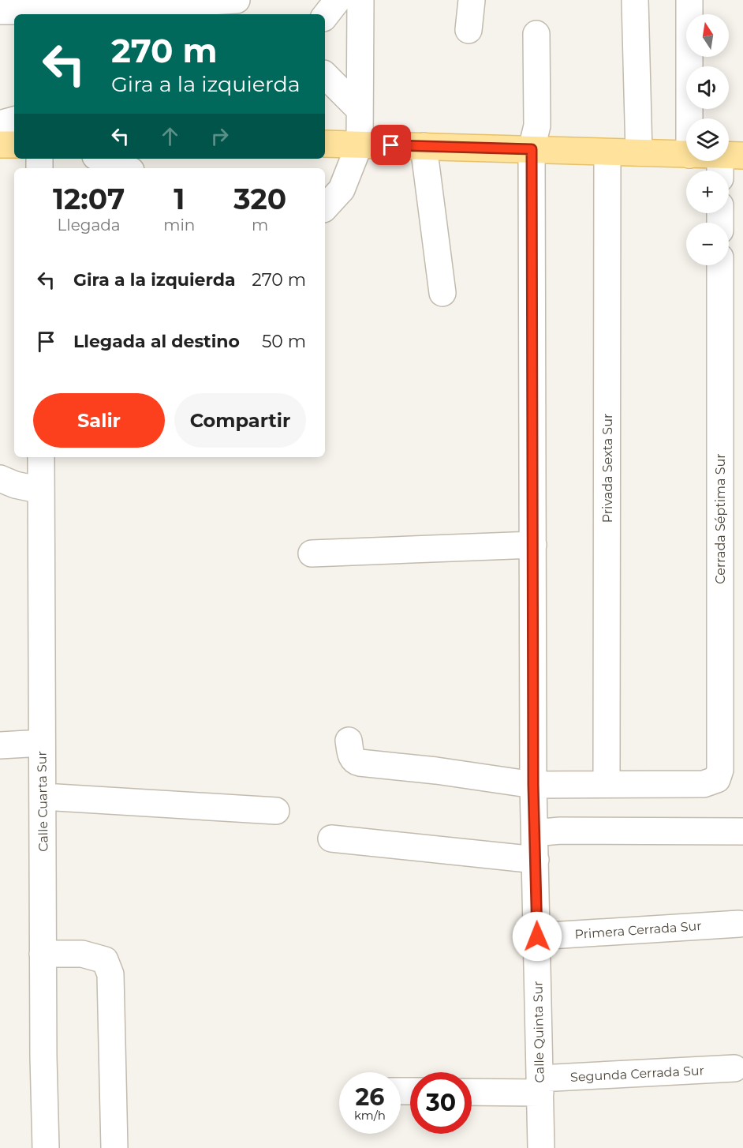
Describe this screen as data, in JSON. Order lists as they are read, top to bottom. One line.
{"streets":{"street":["Privada Sexta Sur","Cerrada Séptima Sur","Calle Cuarta Sur","Primera Cerrada Sur","Calle Quinta Sur","Segunda Cerrada Sur"]},"crossings":[["Privada Sexta Sur","Cerrada Séptima Sur"],["Primera Cerrada Sur","Calle Quinta Sur"],["Calle Quinta Sur","Segunda Cerrada Sur"]],"north":"top","page":{"map_buttons":["+","−"],"turn":["270 m","Gira a la izquierda"],"eta":["12:07","Llegada","1","min","320","m"],"list":[{"name":"Gira a la izquierda","value":"270 m"},{"name":"Llegada al destino","value":"50 m"}],"buttons":["Salir","Compartir"],"speed":"26 km/h","limit":"30"}}
